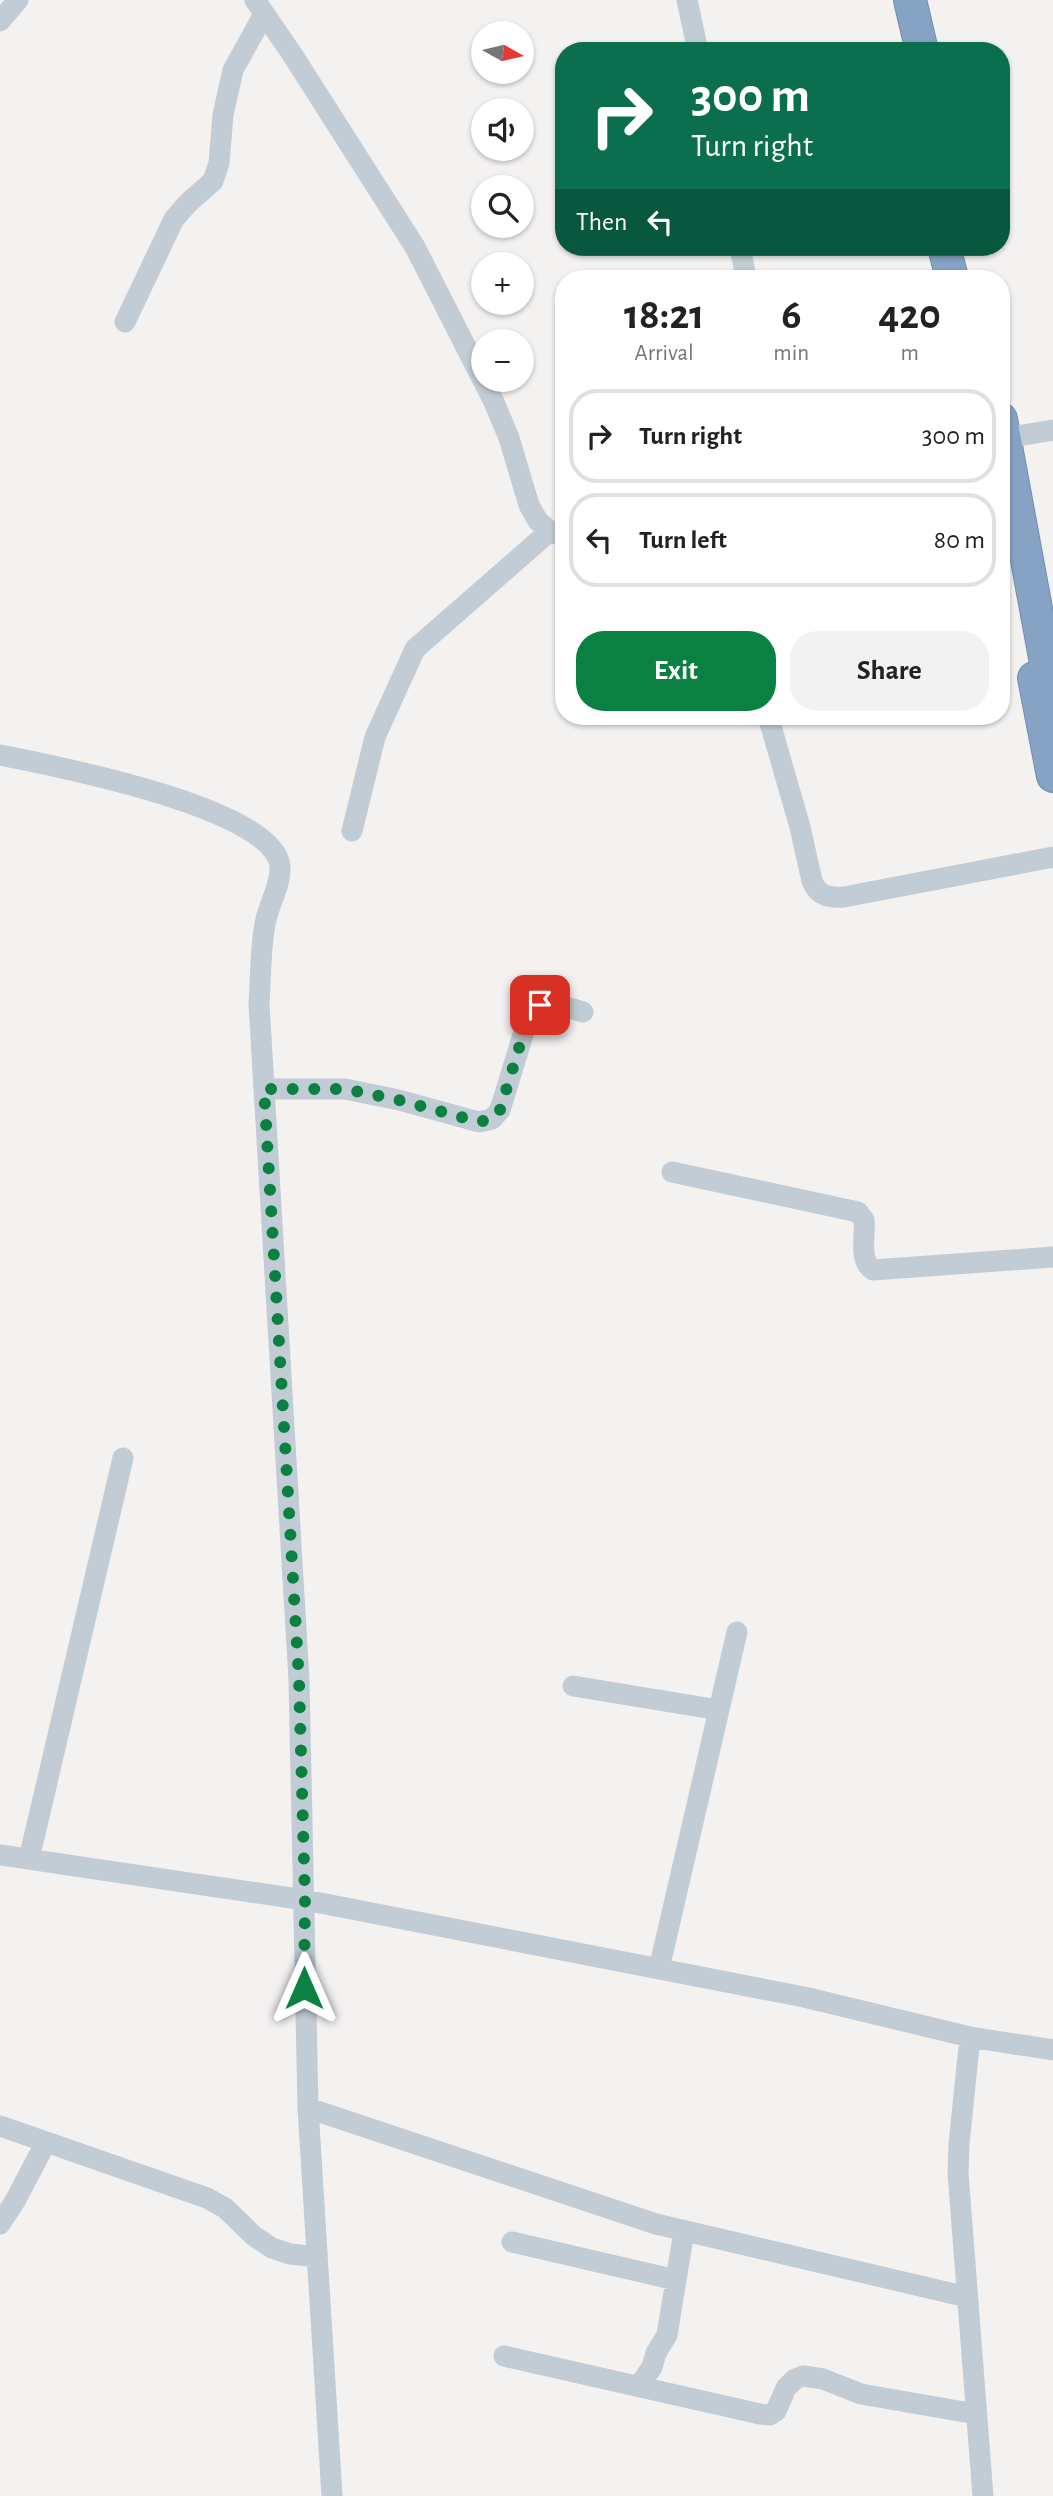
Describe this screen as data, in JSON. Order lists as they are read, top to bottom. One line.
{"north":"right","page":{"map_buttons":["+","−"],"turn":["300 m","Turn right"],"then":"Then","eta":["18:21","Arrival","6","min","420","m"],"list":[{"name":"Turn right","value":"300 m"},{"name":"Turn left","value":"80 m"}],"buttons":["Exit","Share"]}}
